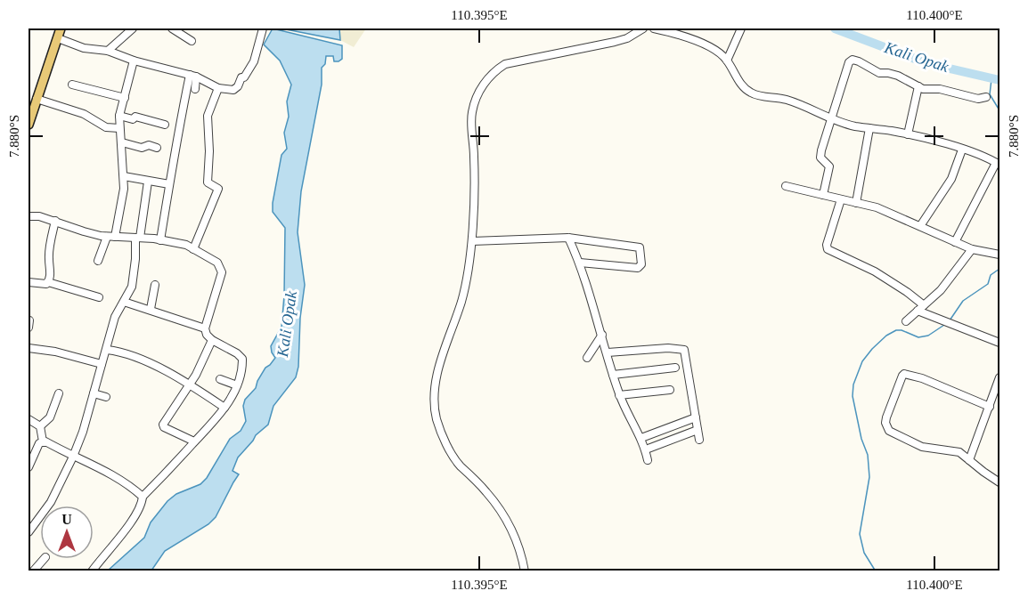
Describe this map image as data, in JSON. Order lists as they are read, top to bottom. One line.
{"water":["Kali Opak"],"north":"top","coordinates":["110.395°E","110.400°E","7.880°S"]}
